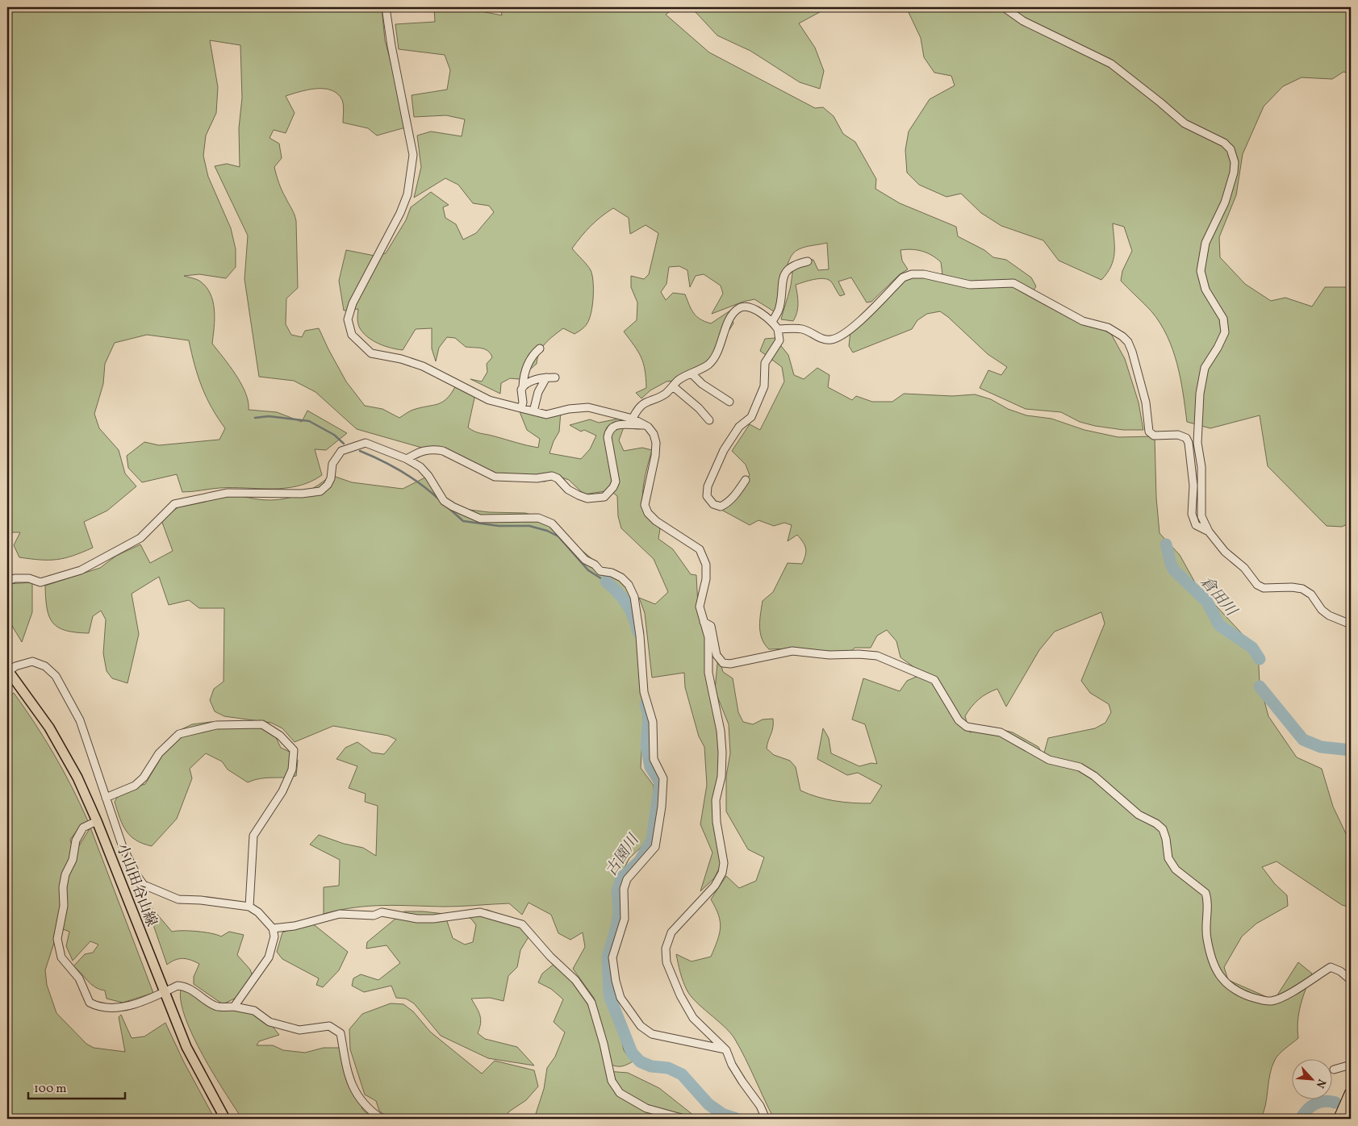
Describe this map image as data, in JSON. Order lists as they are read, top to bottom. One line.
{"streets":{"main road":["小山田谷山線"]},"water":["倉田川","古園川"],"scale_bar":"100 m","north":"bottom right"}
